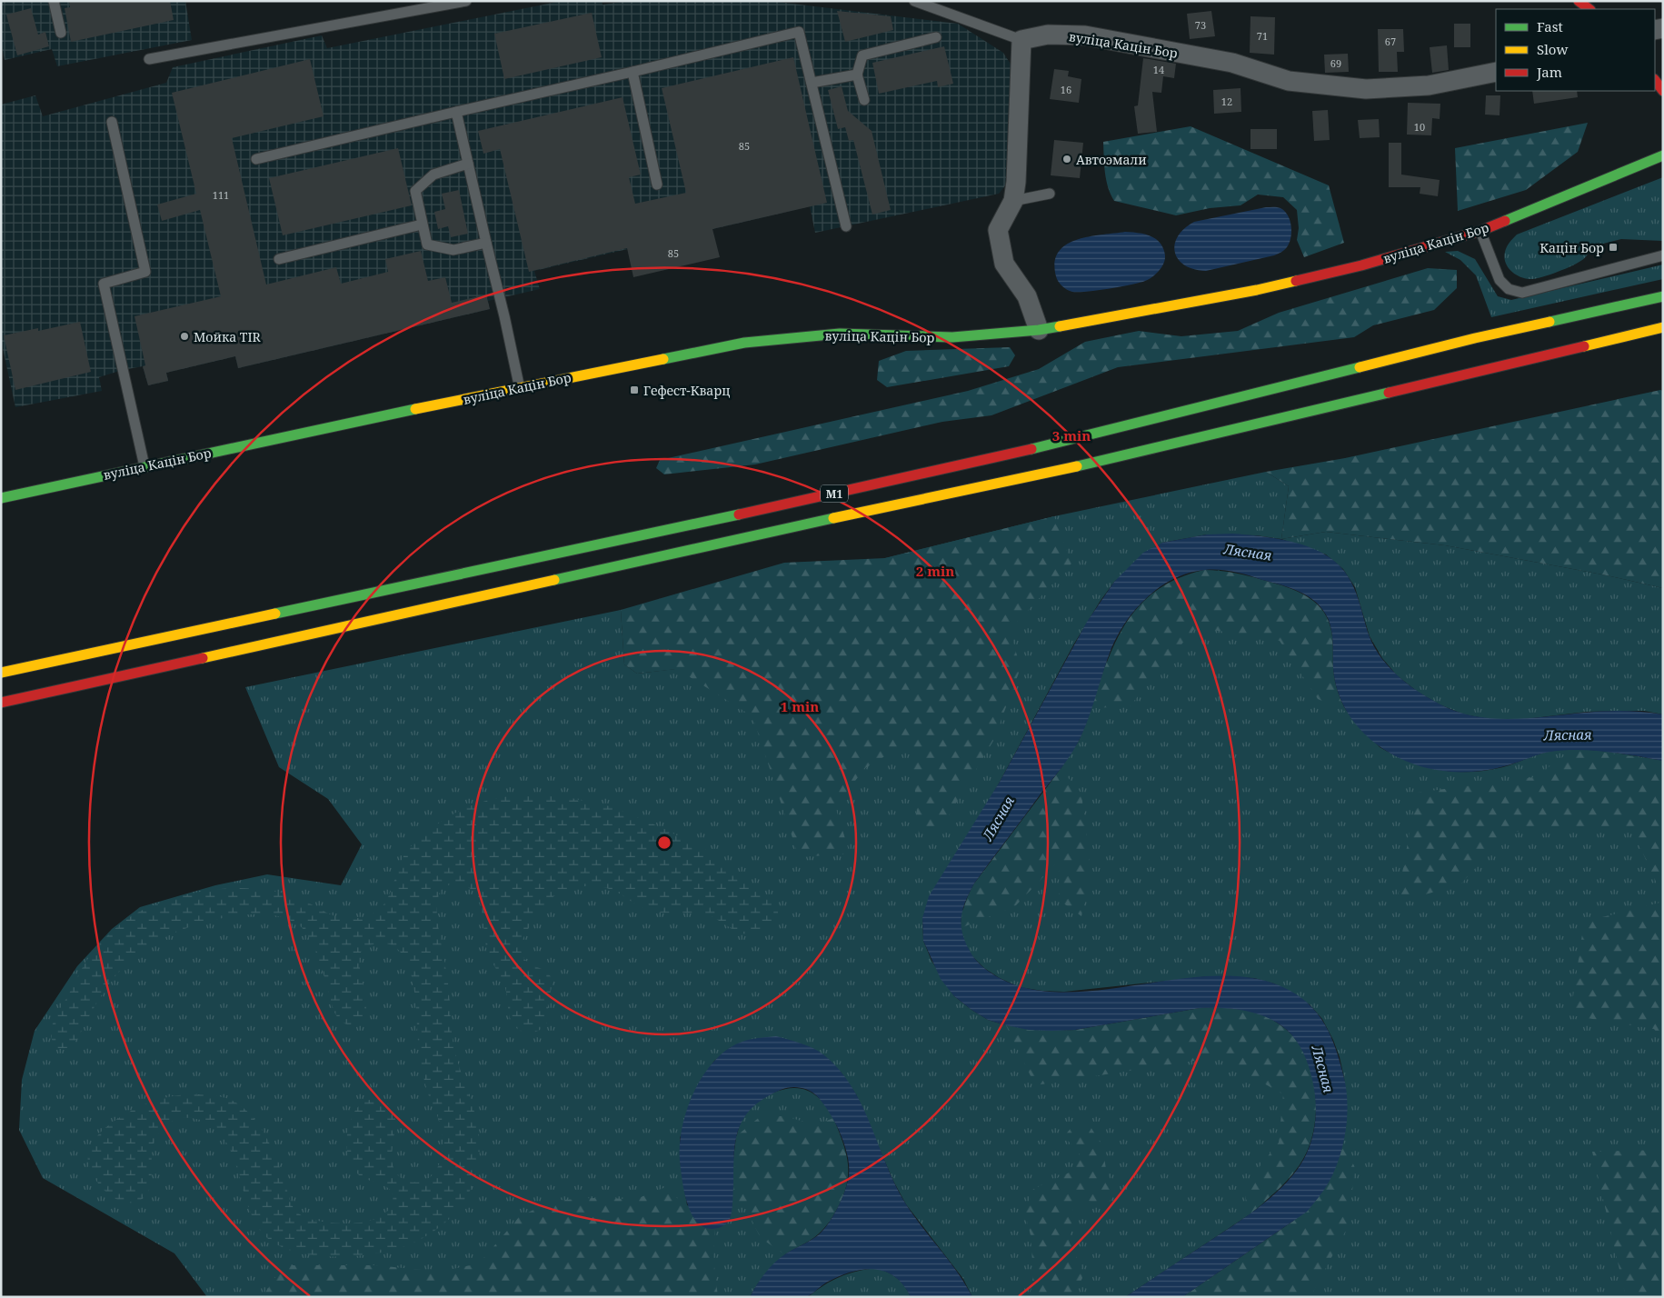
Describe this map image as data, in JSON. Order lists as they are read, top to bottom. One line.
{"streets":{"main road":["вуліца Кацін Бор","М1"]},"water":["Лясная"],"places":{"other":["Автоэмали","Мойка TIR"],"transit":["Кацін Бор","Гефест-Кварц"]},"house_numbers":["73","71","67","69","14","16","12","10","85","111","85"],"legend":["Fast","Slow","Jam"],"rings":["3 min","2 min","1 min"]}
